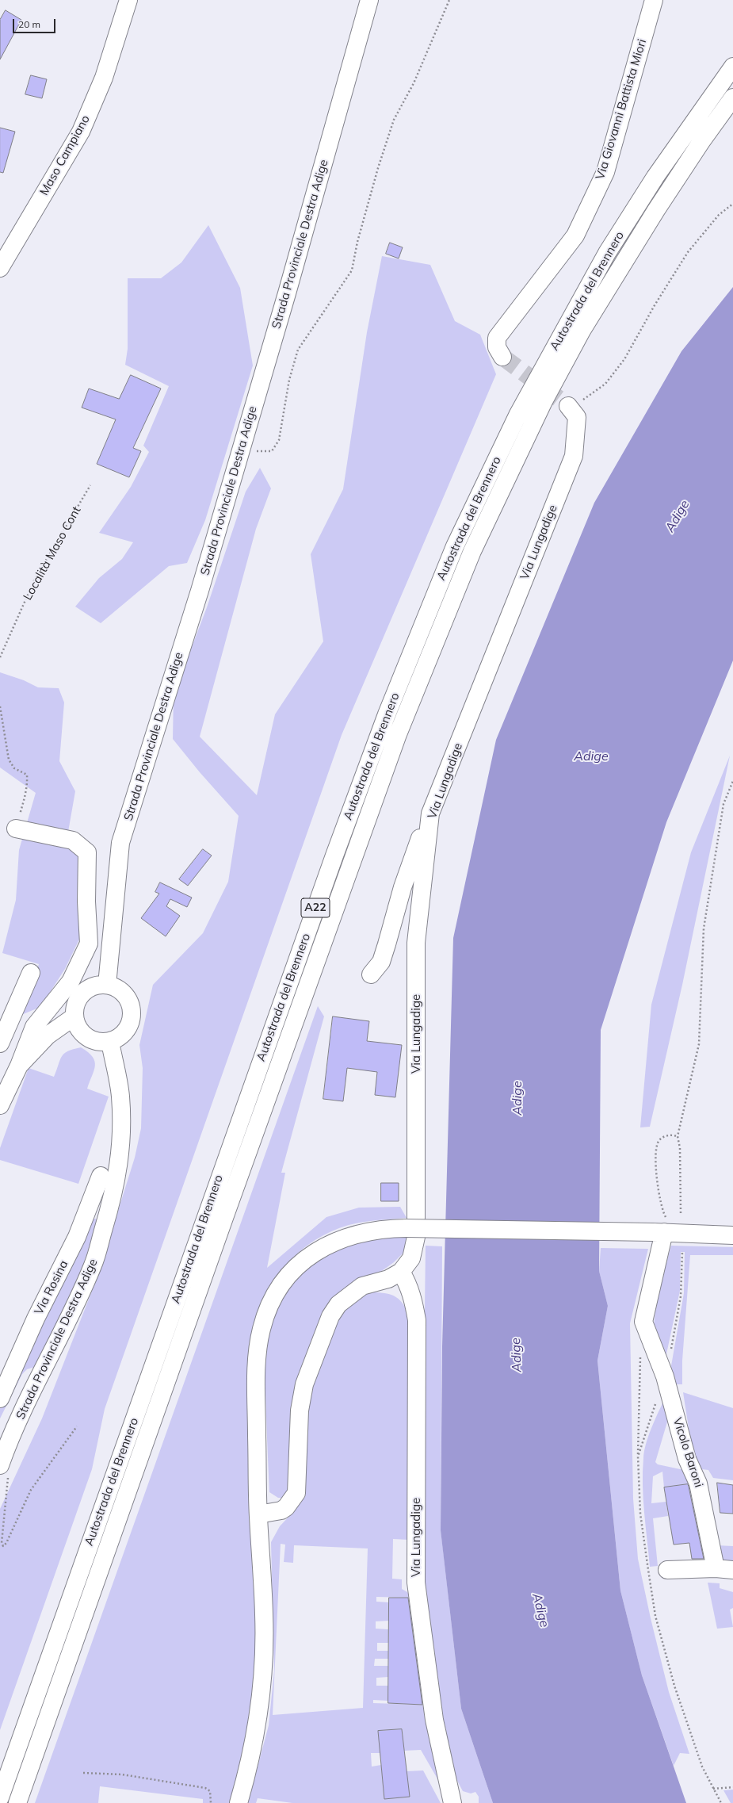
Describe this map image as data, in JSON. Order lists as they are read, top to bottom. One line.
{"streets":{"main road":["Via Giovanni Battista Miori","Maso Campiano","Strada Provinciale Destra Adige","Autostrada del Brennero","Via Lungadige","A22","Via Rosina","Vicolo Baroni"],"path":["Località Maso Cont"]},"water":["Adige"],"scale_bar":"20 m"}
